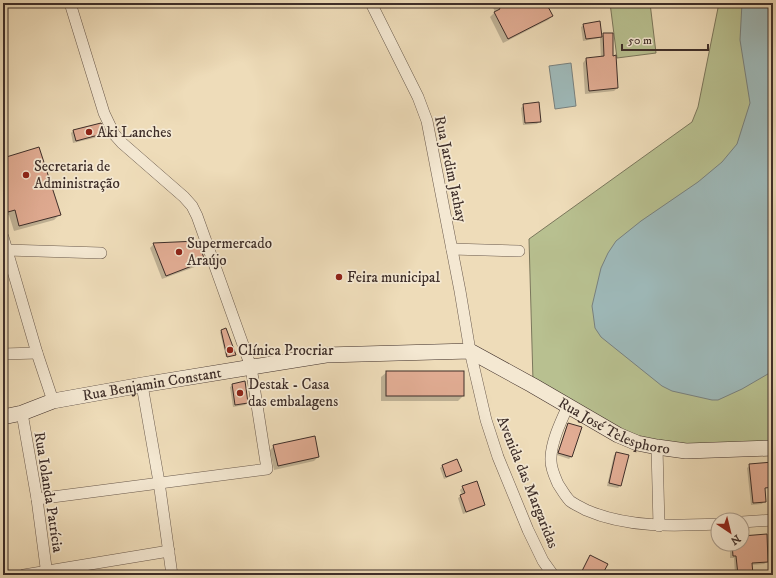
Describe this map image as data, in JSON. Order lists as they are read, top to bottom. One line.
{"streets":{"street":["Rua Jardim Jathay","Rua Benjamin Constant","Rua José Telesphoro","Avenida das Margaridas","Rua Iolanda Patrícia"]},"crossings":[["Rua Jardim Jathay","Rua Benjamin Constant"],["Rua Jardim Jathay","Rua José Telesphoro"],["Rua Jardim Jathay","Avenida das Margaridas"],["Rua Benjamin Constant","Rua José Telesphoro"],["Rua Benjamin Constant","Avenida das Margaridas"],["Rua Benjamin Constant","Rua Iolanda Patrícia"],["Rua José Telesphoro","Avenida das Margaridas"]],"places":["Aki Lanches","Secretaria de Administração","Supermercado Araújo","Feira municipal","Clínica Procriar","Destak - Casa das embalagens"],"scale_bar":"50 m","north":"bottom right"}
